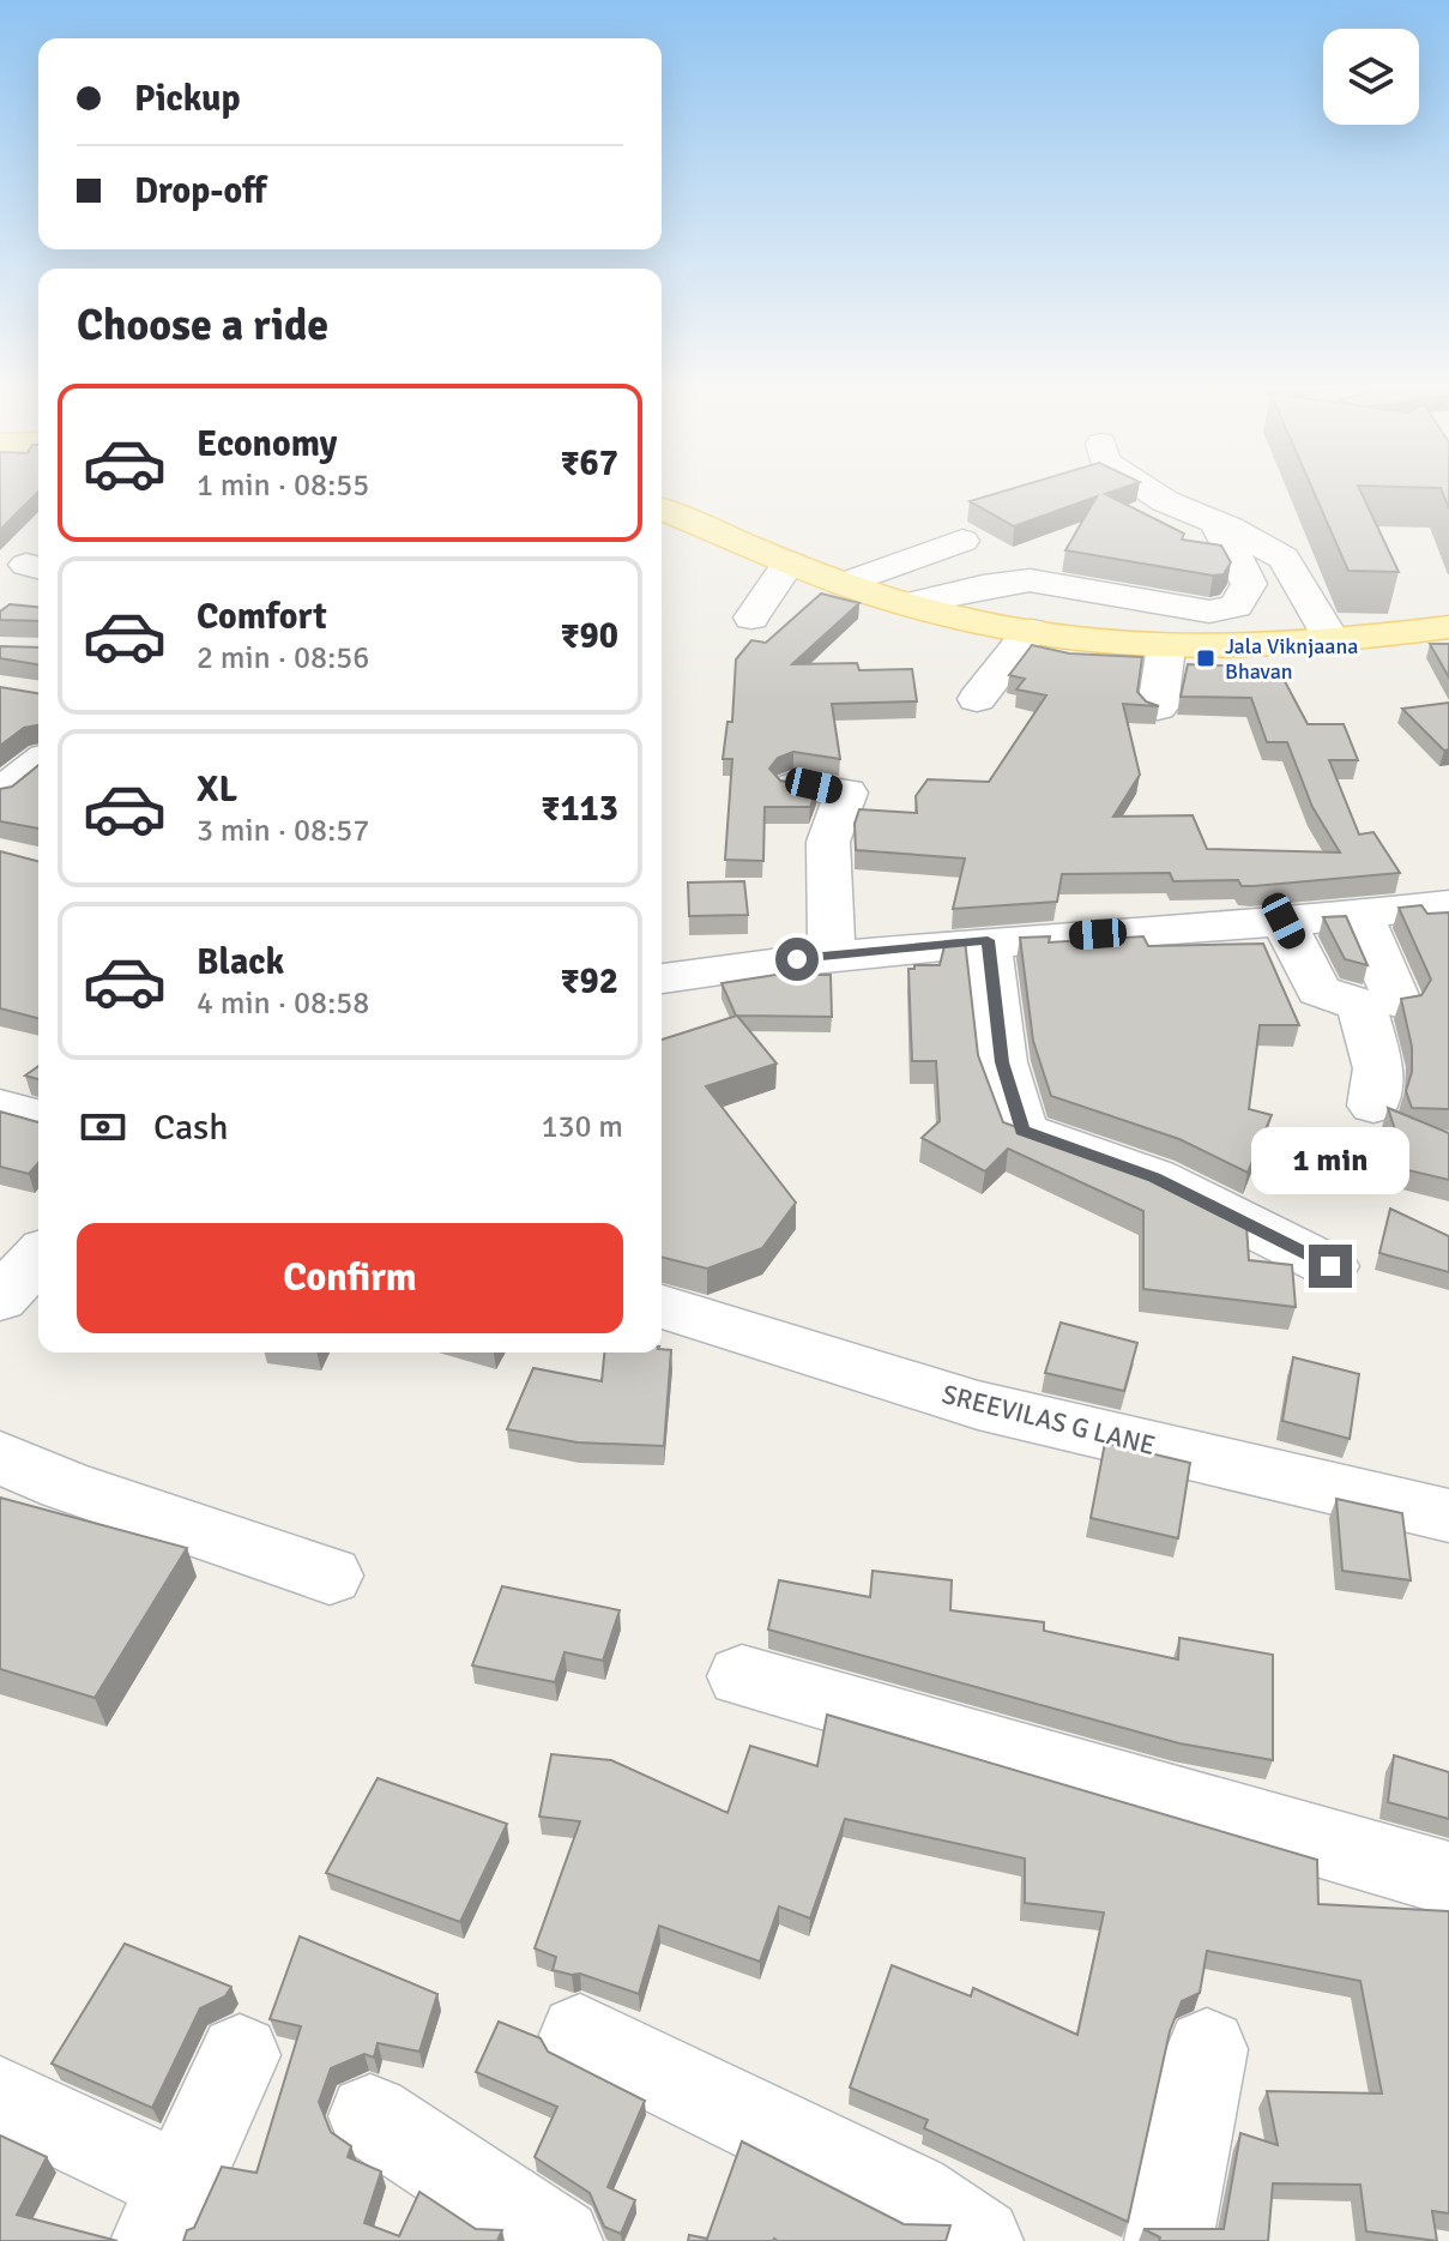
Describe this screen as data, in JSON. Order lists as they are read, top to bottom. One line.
{"streets":{"street":["SREEVILAS G LANE"]},"places":{"transit":["Jala Viknjaana Bhavan"]},"page":{"banner":["Pickup","Drop-off"],"heading":"Choose a ride","list":[{"name":"Economy","note":"1 min · 08:55","value":"₹67"},{"name":"Comfort","note":"2 min · 08:56","value":"₹90"},{"name":"XL","note":"3 min · 08:57","value":"₹113"},{"name":"Black","note":"4 min · 08:58","value":"₹92"}],"pay":["Cash","130 m"],"bubble":"1 min","buttons":"Confirm"}}
